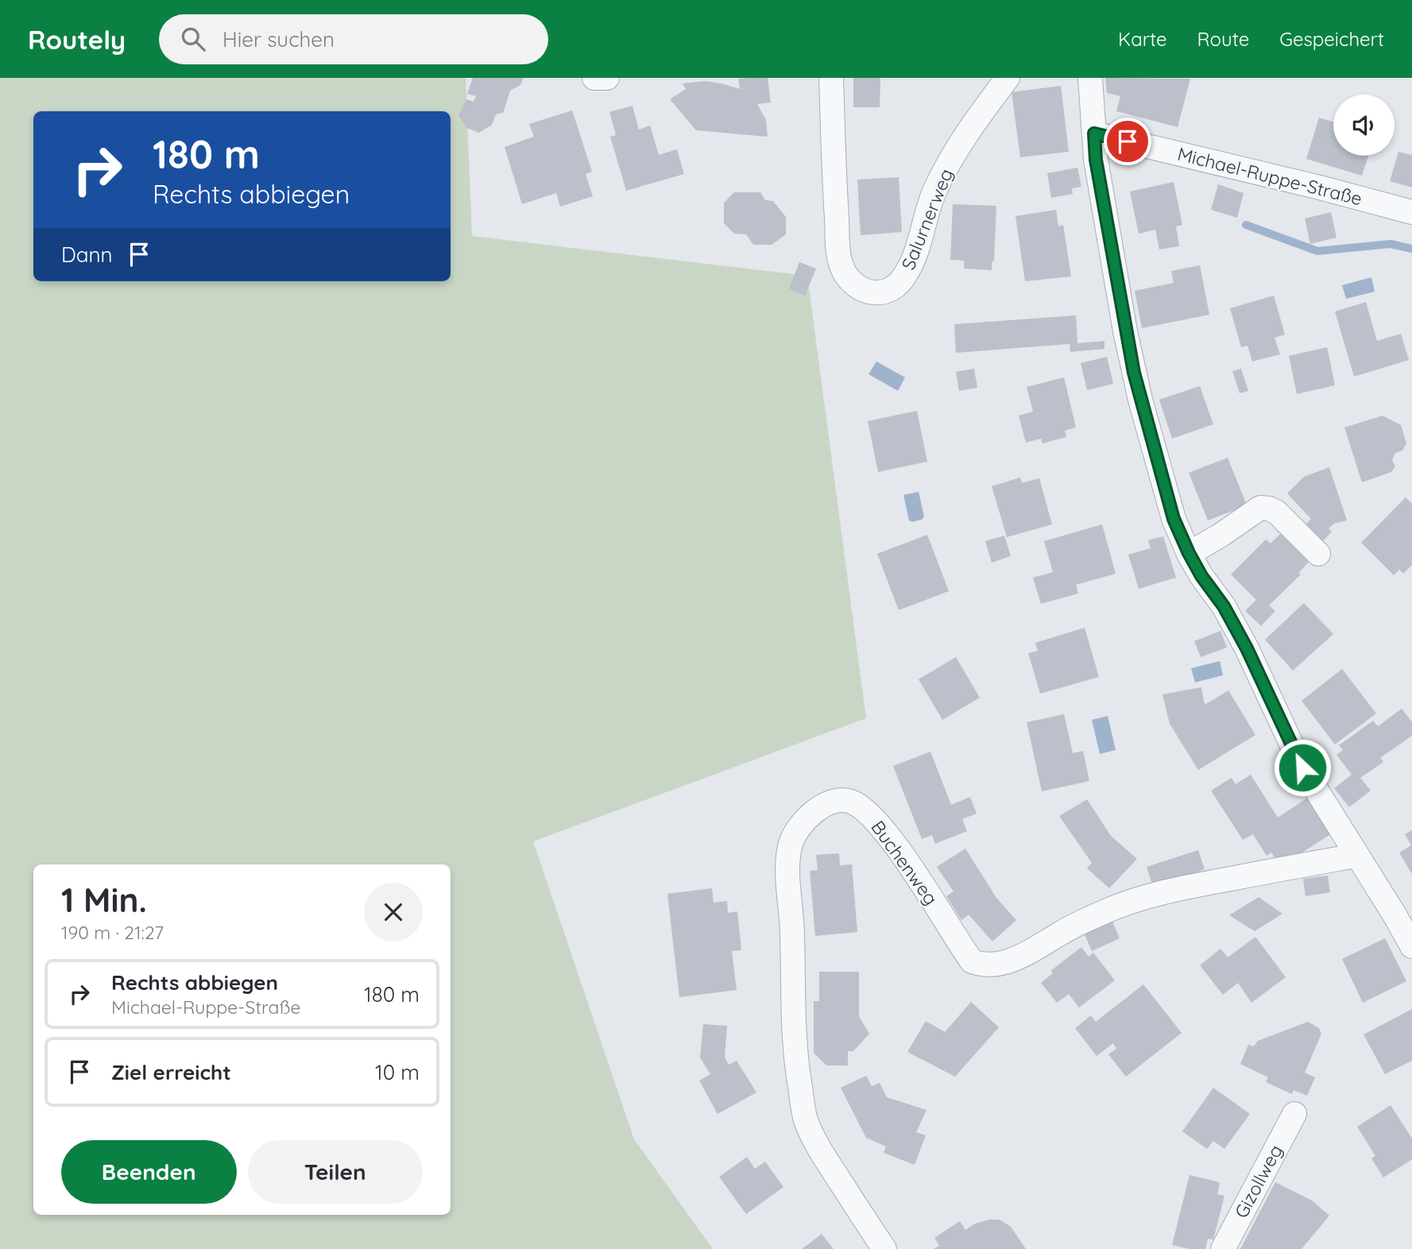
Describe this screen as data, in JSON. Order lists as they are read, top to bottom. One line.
{"streets":{"street":["Michael-Ruppe-Straße","Salurnerweg","Buchenweg","Gizollweg"]},"page":{"header":"Routely","search":"Hier suchen","nav":["Karte","Route","Gespeichert"],"turn":["180 m","Rechts abbiegen"],"then":"Dann","heading":["1 Min.","190 m · 21:27"],"list":[{"name":"Rechts abbiegen","note":"Michael-Ruppe-Straße","value":"180 m"},{"name":"Ziel erreicht","value":"10 m"}],"buttons":["Beenden","Teilen"]}}
